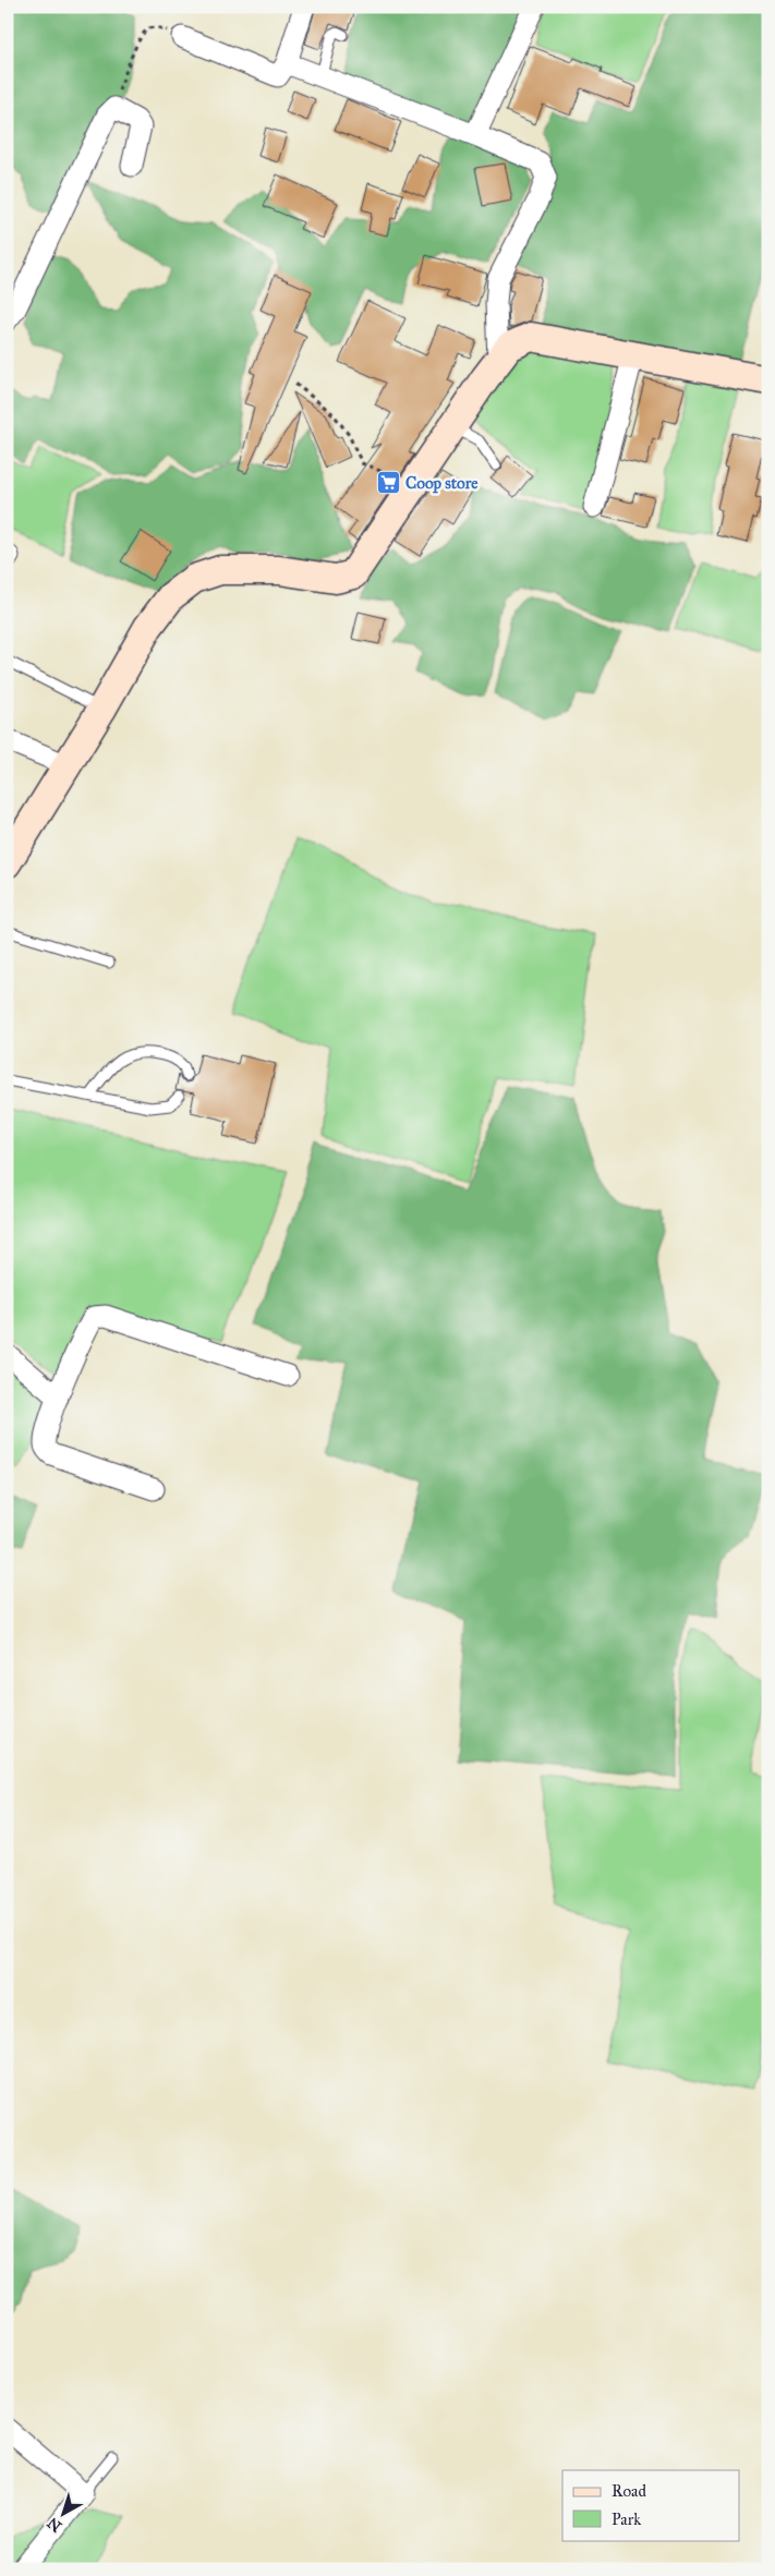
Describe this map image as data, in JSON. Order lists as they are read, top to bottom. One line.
{"places":{"supermarket":["Coop store"]},"legend":["Road","Park"],"north":"bottom left"}
